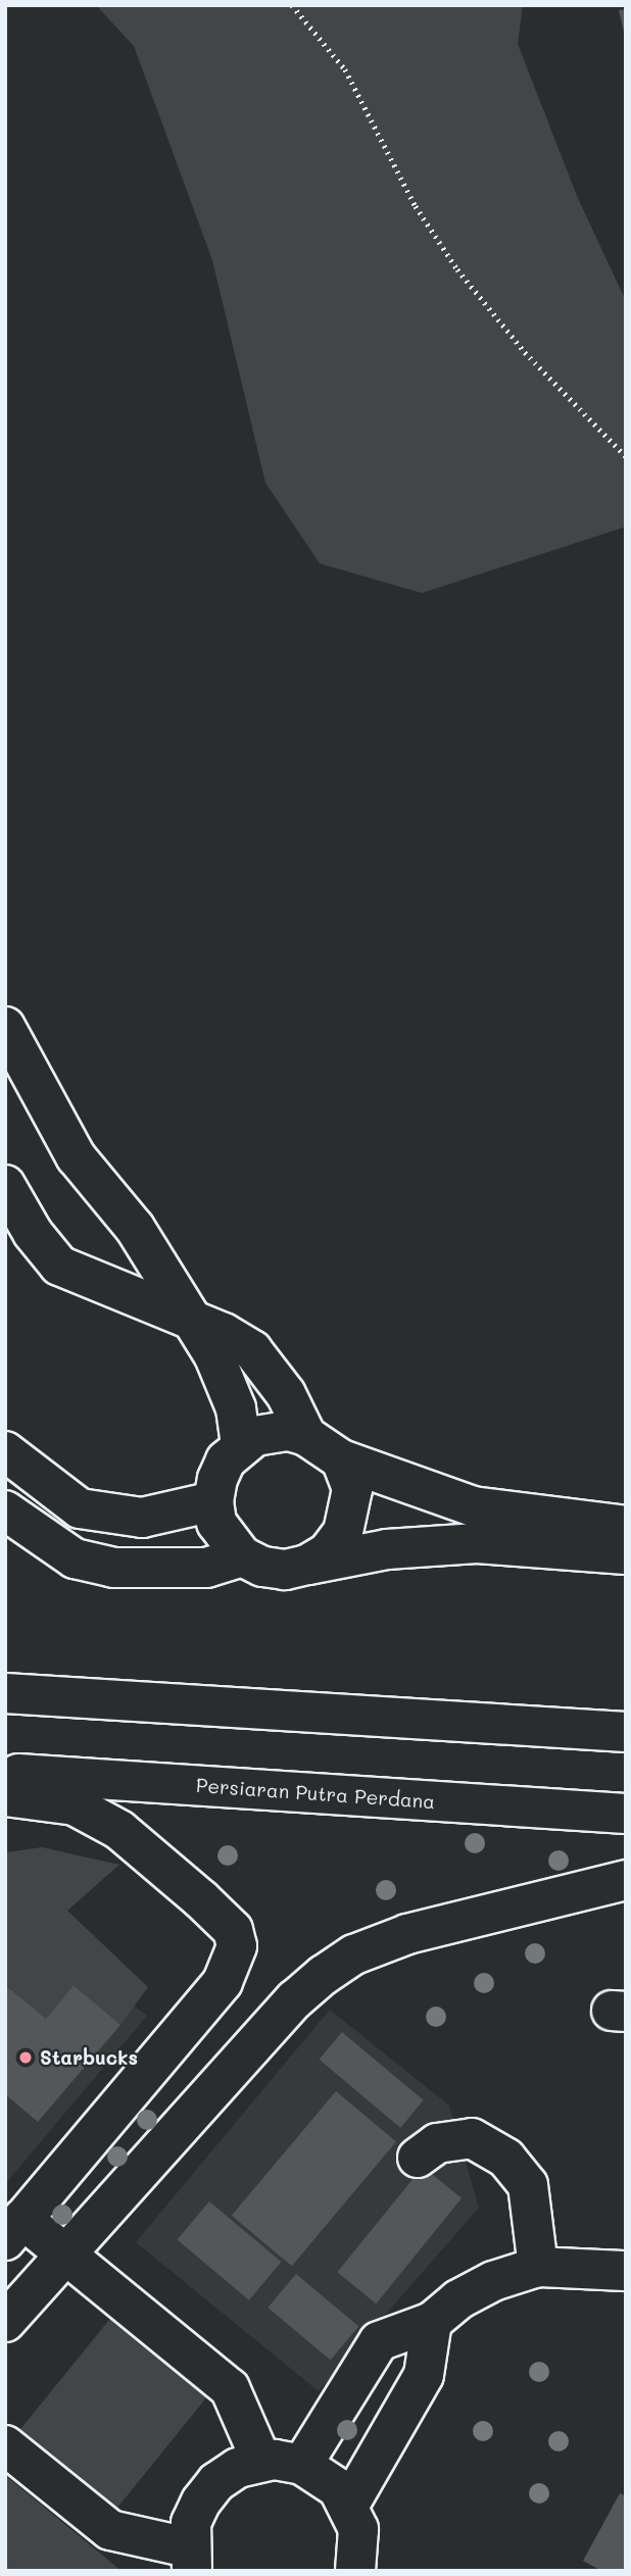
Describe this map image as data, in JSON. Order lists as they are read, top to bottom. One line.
{"streets":{"street":["Persiaran Putra Perdana"]},"places":["Starbucks"]}
